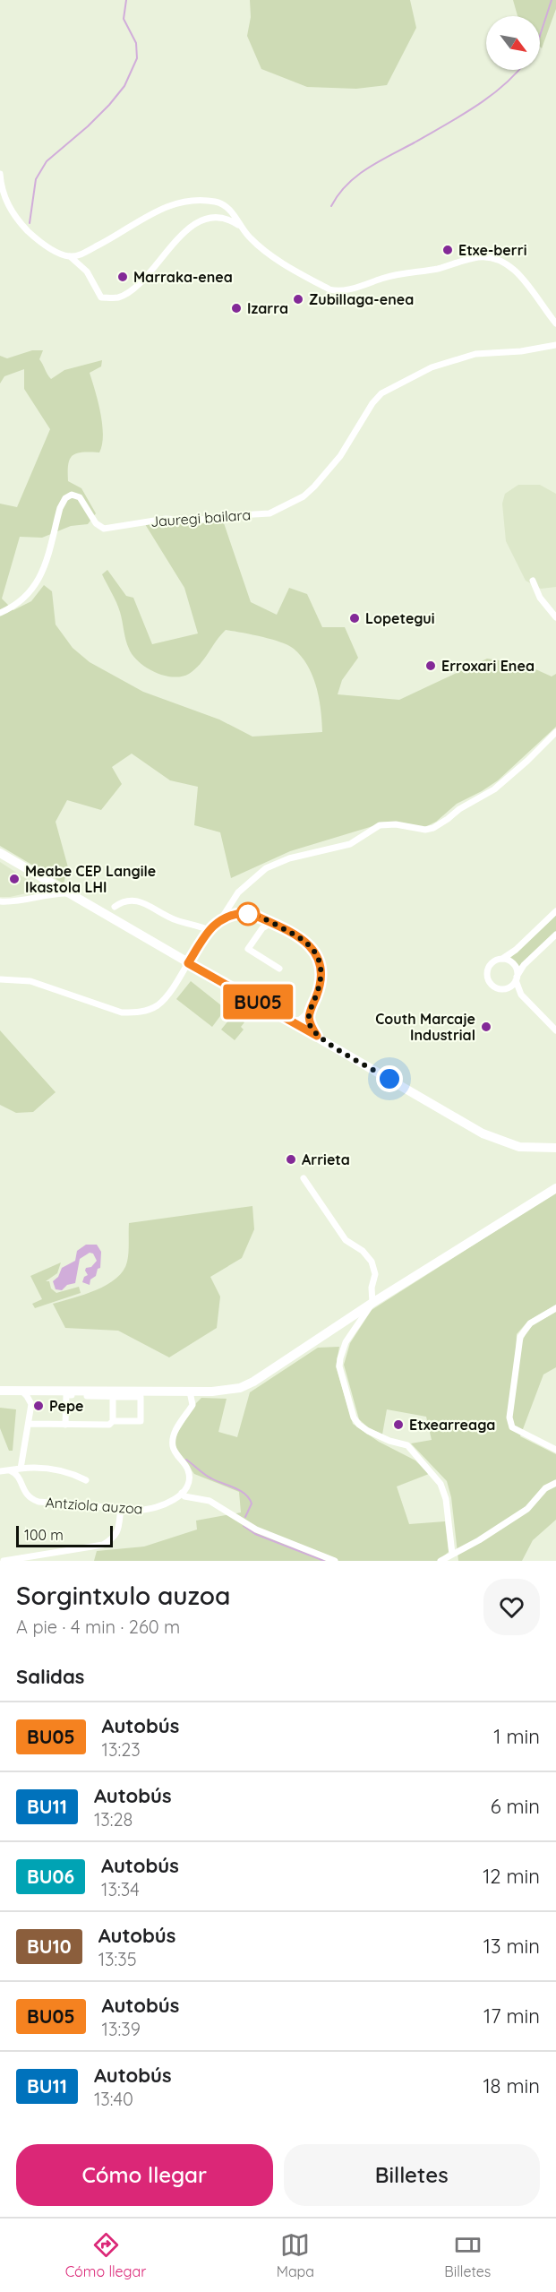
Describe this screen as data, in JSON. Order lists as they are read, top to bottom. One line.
{"streets":{"street":["Jauregi bailara","Antziola auzoa"]},"places":["Etxe-berri","Marraka-enea","Zubillaga-enea","Izarra","Lopetegui","Erroxari Enea","Meabe CEP Langile Ikastola LHI","Couth Marcaje Industrial","Arrieta","Pepe","Etxearreaga"],"lines":["bus line BU05"],"scale_bar":"100 m","north":"bottom right","page":{"on_map":"BU05","scale":"100 m","heading":[["Sorgintxulo auzoa","A pie · 4 min · 260 m"],"Salidas"],"list":[{"mark":"BU05","name":"Autobús","note":"13:23","value":"1 min"},{"mark":"BU11","name":"Autobús","note":"13:28","value":"6 min"},{"mark":"BU06","name":"Autobús","note":"13:34","value":"12 min"},{"mark":"BU10","name":"Autobús","note":"13:35","value":"13 min"},{"mark":"BU05","name":"Autobús","note":"13:39","value":"17 min"},{"mark":"BU11","name":"Autobús","note":"13:40","value":"18 min"}],"buttons":["Cómo llegar","Billetes"],"tabs":["Cómo llegar","Mapa","Billetes"]}}
